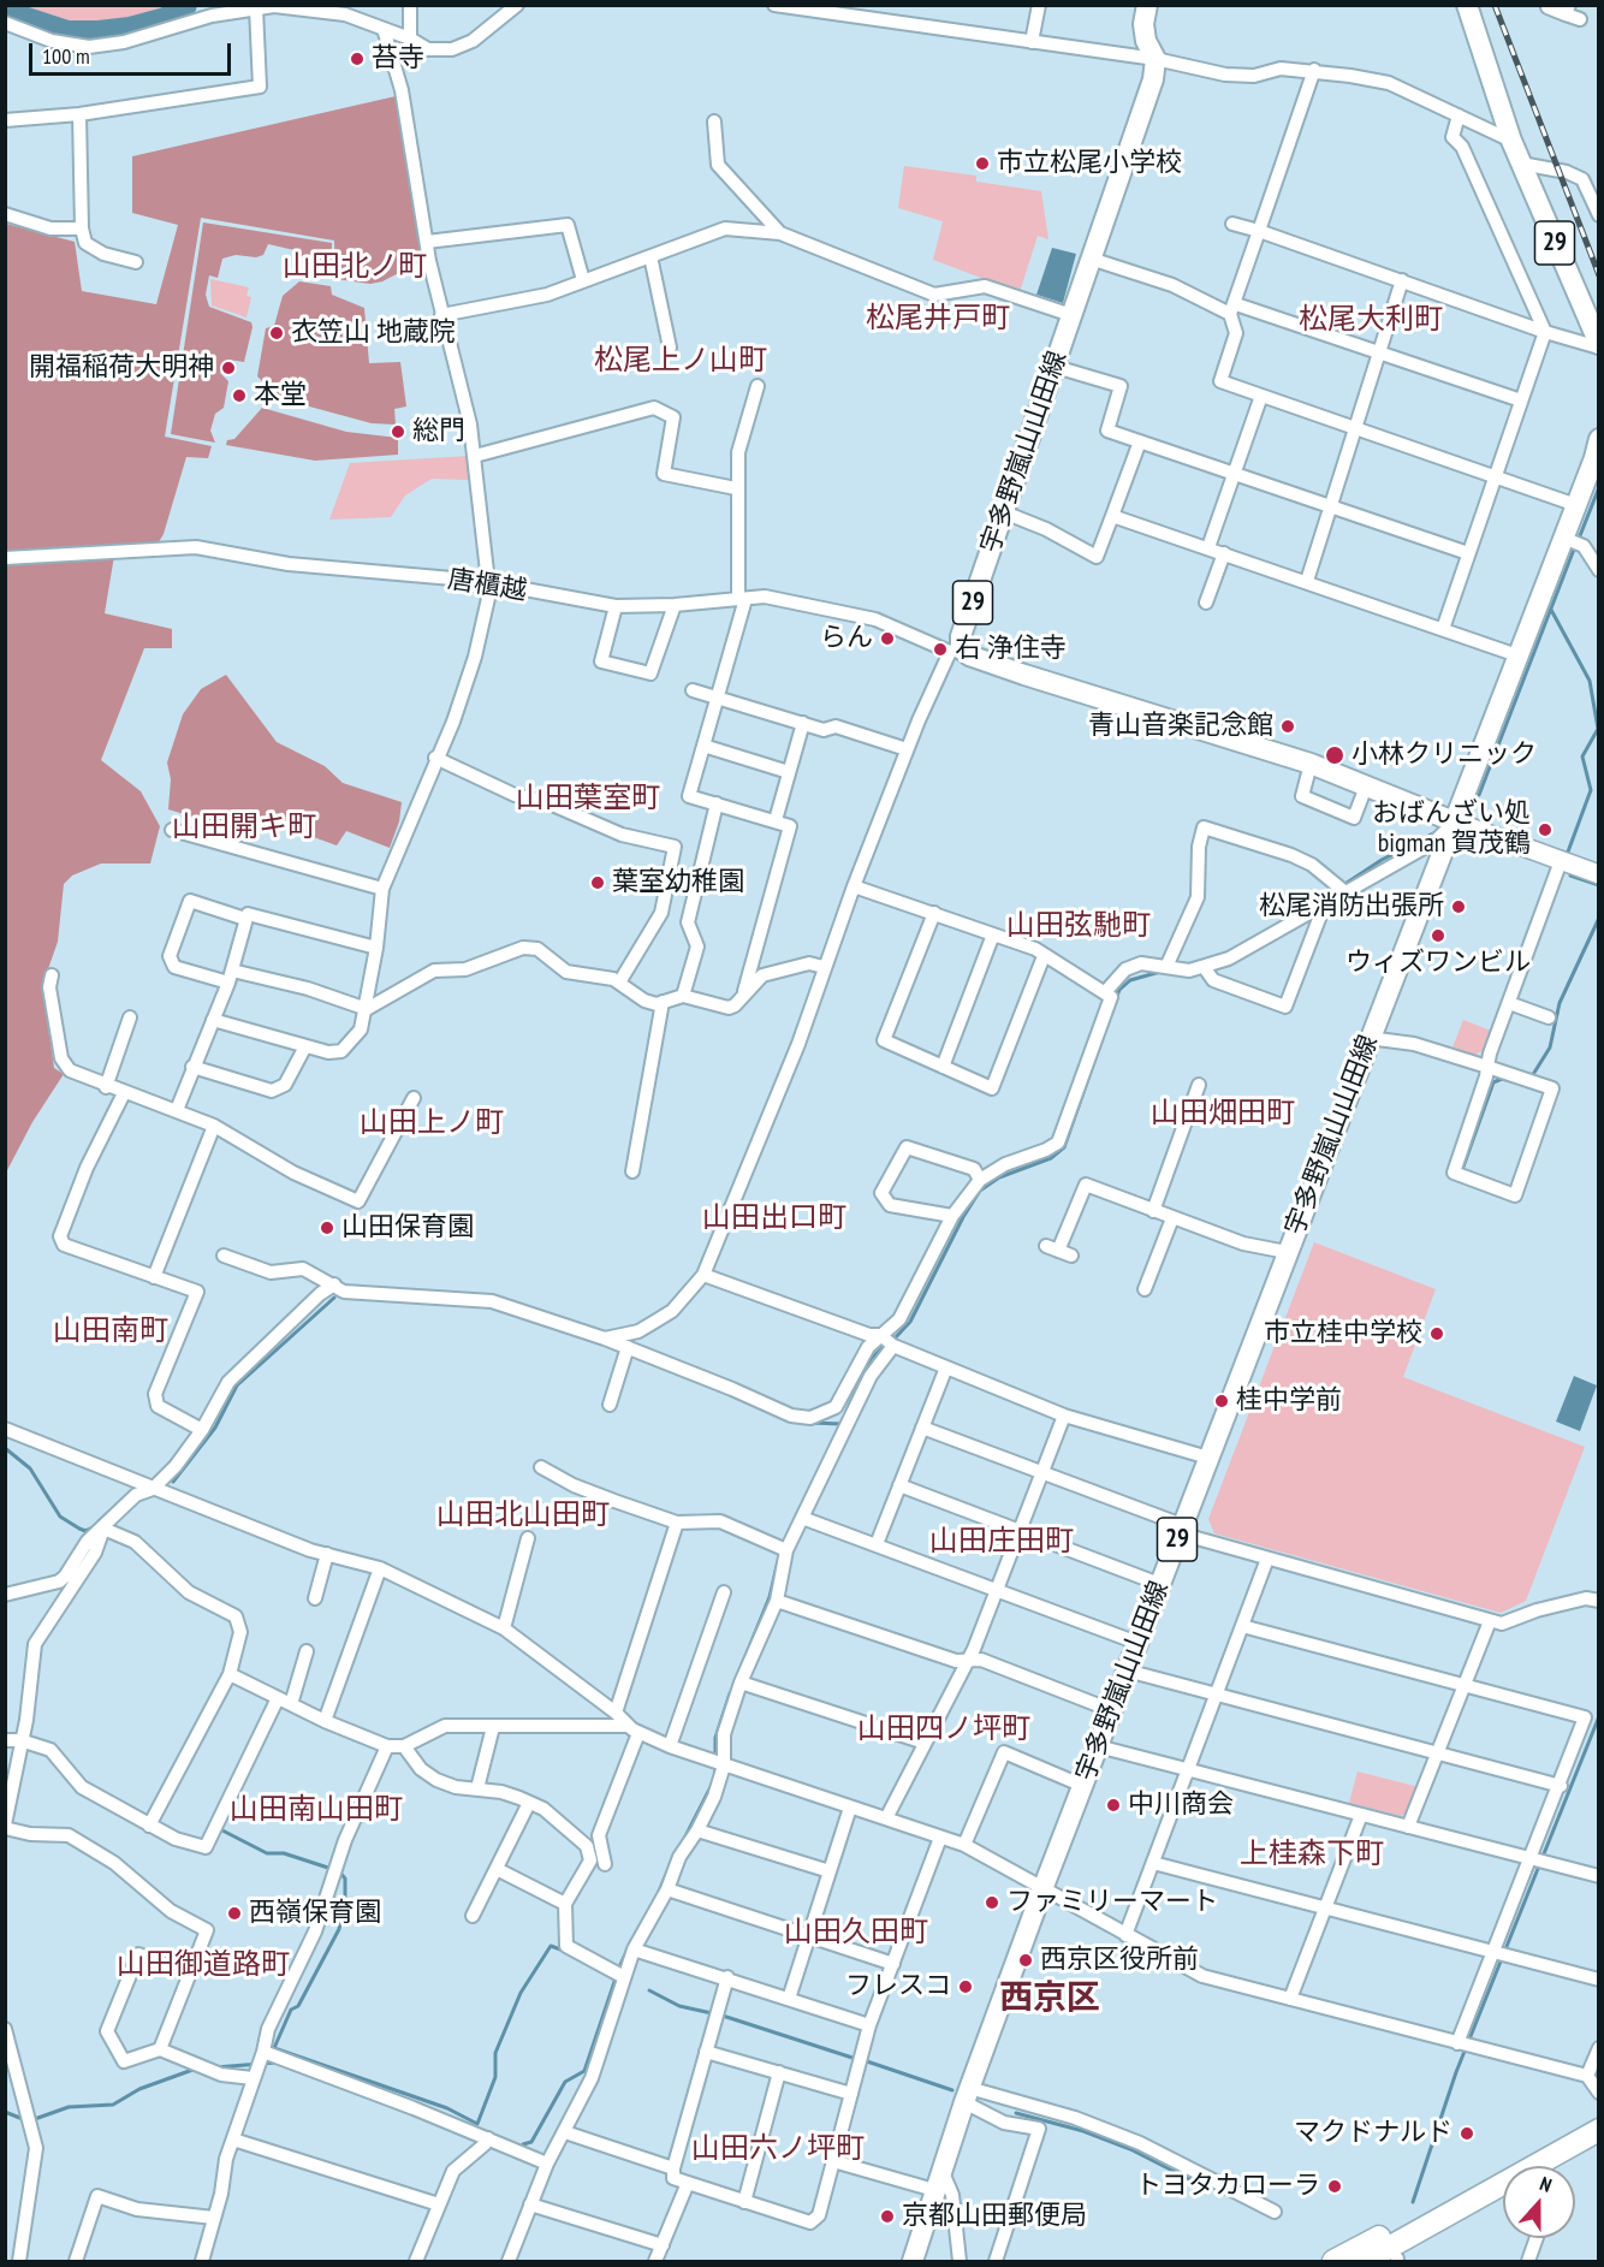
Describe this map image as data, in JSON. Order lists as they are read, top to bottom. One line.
{"streets":{"main road":["29","宇多野嵐山山田線"],"street":["唐櫃越"]},"crossings":[["29","宇多野嵐山山田線"],["29","唐櫃越"],["宇多野嵐山山田線","唐櫃越"]],"districts":["山田北ノ町","松尾井戸町","松尾大利町","松尾上ノ山町","山田葉室町","山田開キ町","山田弦馳町","山田畑田町","山田上ノ町","山田出口町","山田南町","山田北山田町","山田庄田町","山田四ノ坪町","山田南山田町","上桂森下町","山田久田町","山田御道路町","西京区","山田六ノ坪町"],"places":["苔寺","市立松尾小学校","衣笠山 地蔵院","開福稲荷大明神","本堂","総門","らん","右 浄住寺","青山音楽記念館","小林クリニック","おばんざい処 bigman 賀茂鶴","葉室幼稚園","松尾消防出張所","ウィズワンビル","山田保育園","市立桂中学校","桂中学前","中川商会","ファミリーマート","西嶺保育園","西京区役所前","フレスコ","マクドナルド","トヨタカローラ","京都山田郵便局"],"scale_bar":"100 m","north":"top"}
